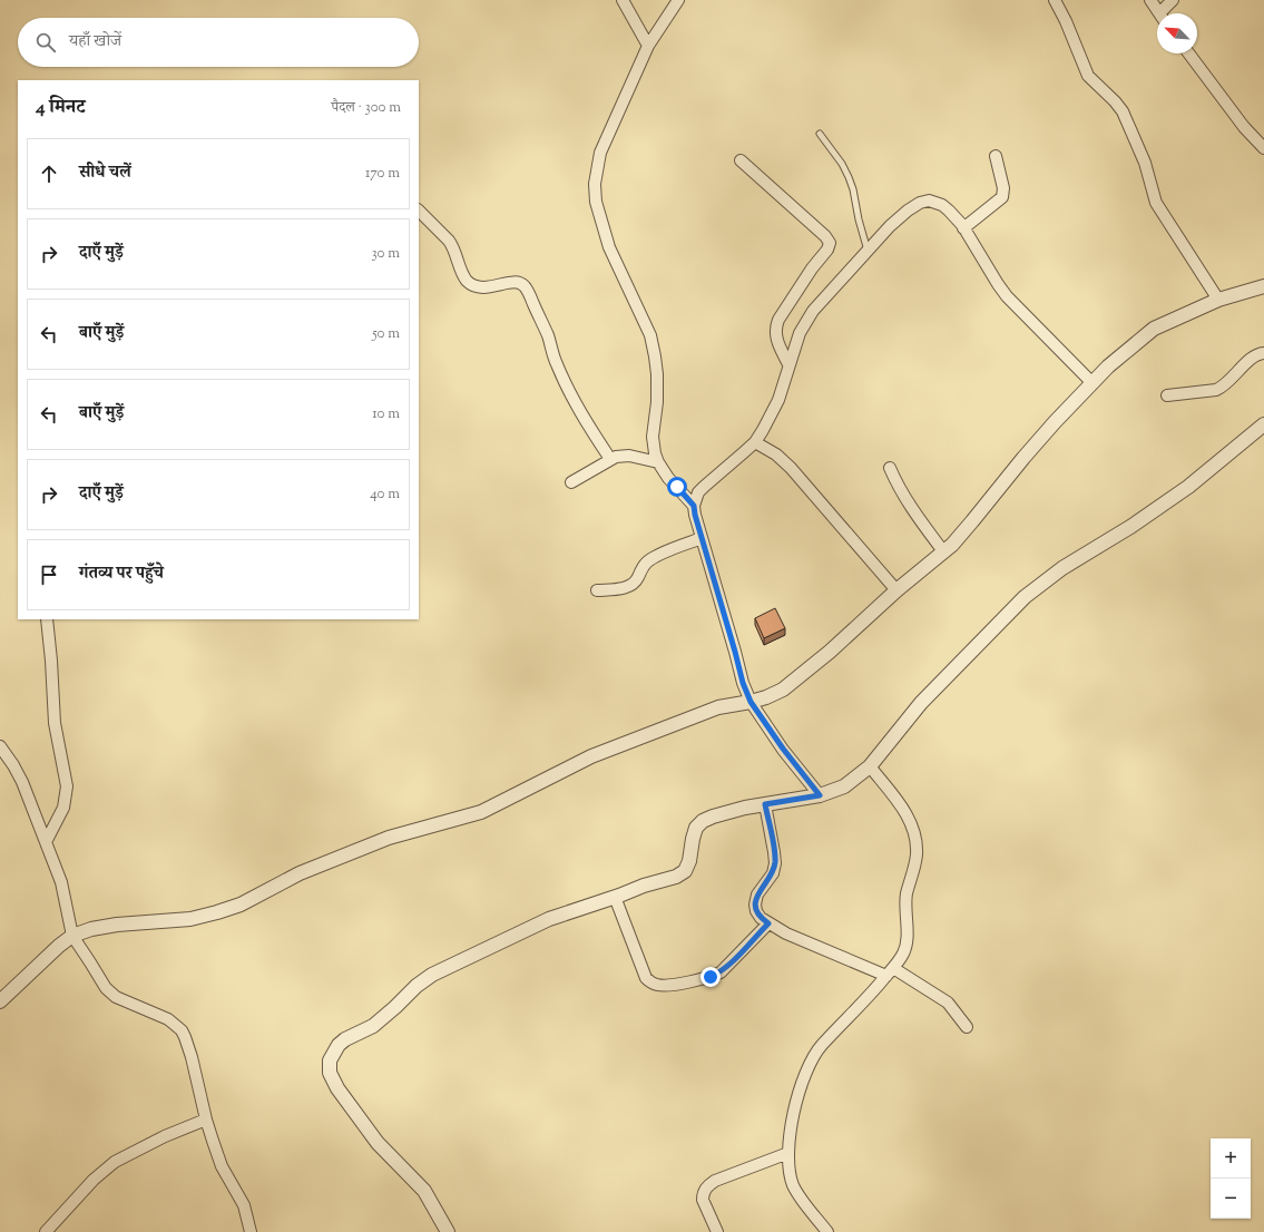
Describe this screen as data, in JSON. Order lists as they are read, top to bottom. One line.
{"north":"top left","page":{"search":"यहाँ खोजें","heading":["4 मिनट","पैदल · 300 m"],"list":[["सीधे चलें","170 m"],["दाएँ मुड़ें","30 m"],["बाएँ मुड़ें","50 m"],["बाएँ मुड़ें","10 m"],["दाएँ मुड़ें","40 m"],"गंतव्य पर पहुँचे"],"map_buttons":["+","−"]}}
